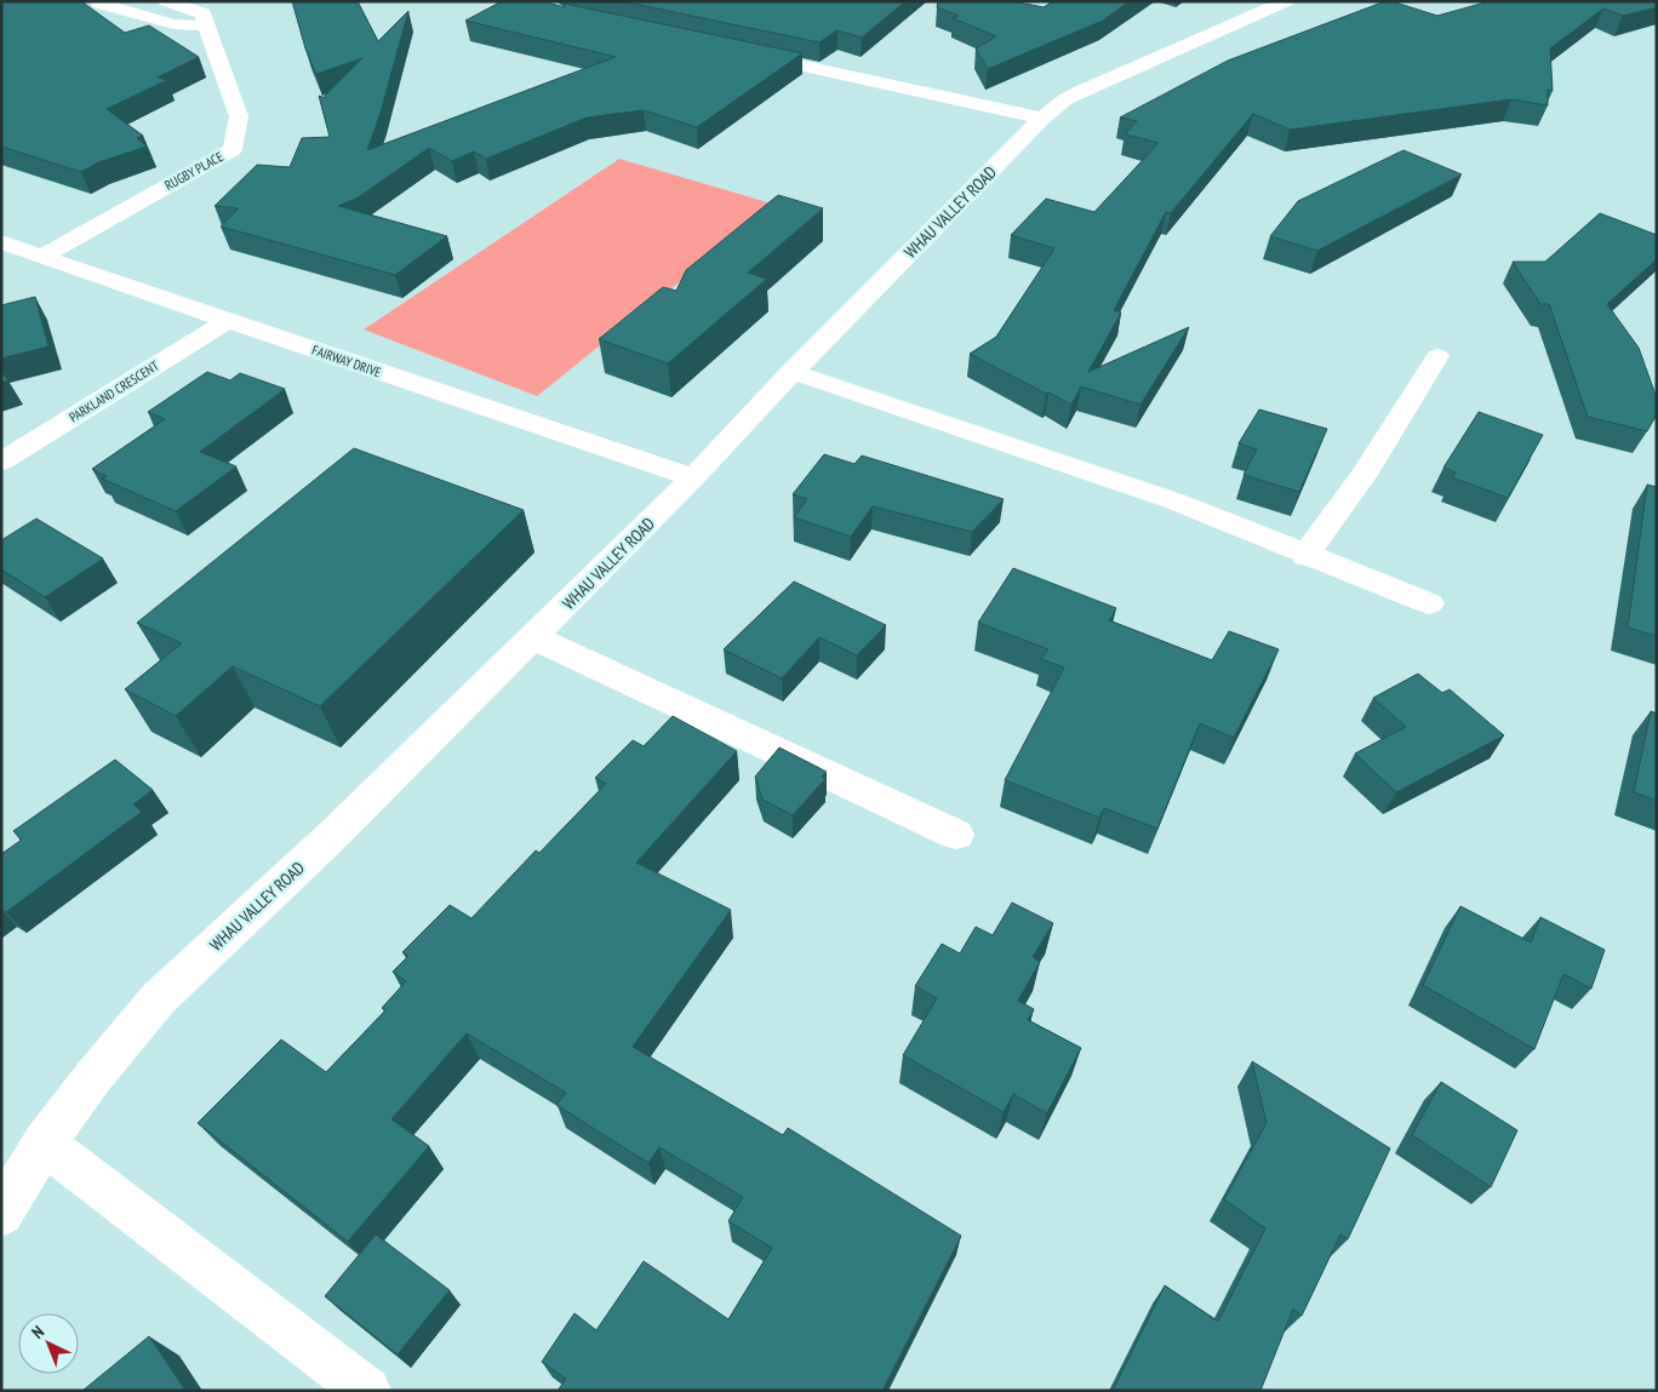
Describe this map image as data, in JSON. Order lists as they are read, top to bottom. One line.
{"streets":{"street":["RUGBY PLACE","WHAU VALLEY ROAD","FAIRWAY DRIVE","PARKLAND CRESCENT"]},"crossings":[["RUGBY PLACE","FAIRWAY DRIVE"],["WHAU VALLEY ROAD","FAIRWAY DRIVE"],["FAIRWAY DRIVE","PARKLAND CRESCENT"]],"north":"top left"}
